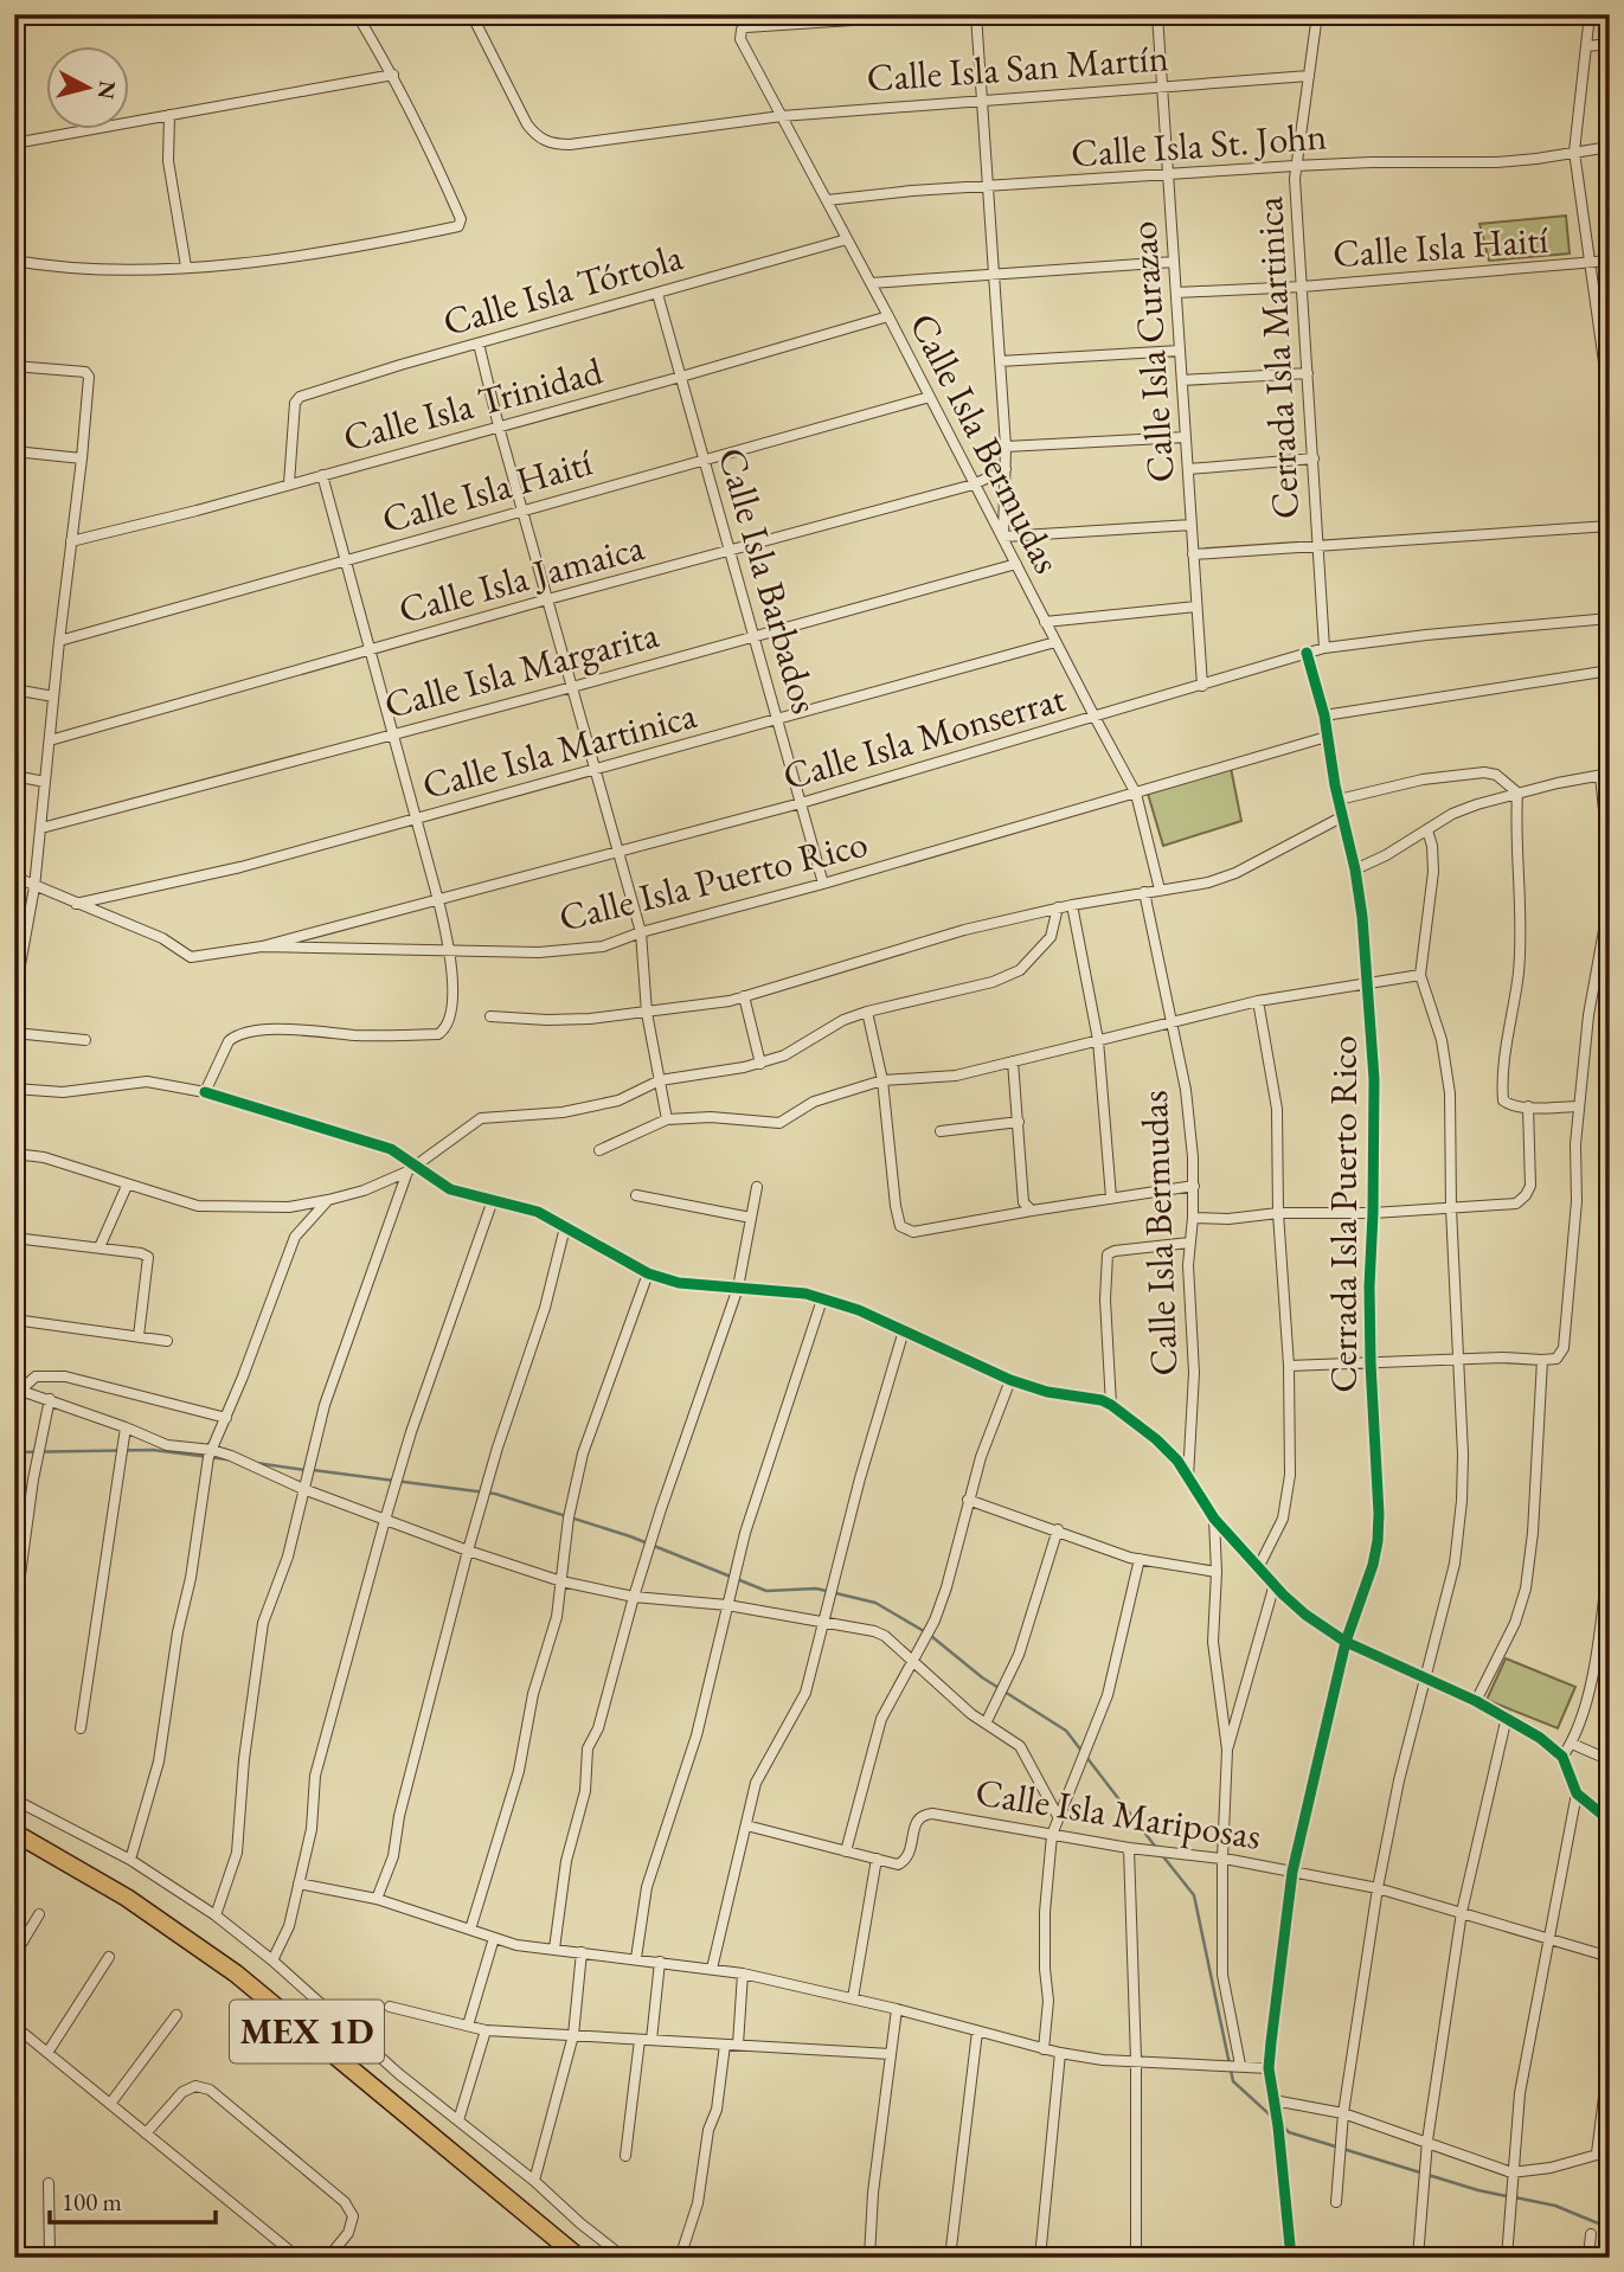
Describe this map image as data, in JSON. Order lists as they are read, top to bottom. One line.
{"streets":{"highway":["MEX 1D"],"street":["Calle Isla San Martín","Calle Isla St. John","Calle Isla Haití","Calle Isla Tórtola","Calle Isla Curazao","Cerrada Isla Martinica","Calle Isla Trinidad","Calle Isla Bermudas","Calle Isla Jamaica","Calle Isla Barbados","Calle Isla Margarita","Calle Isla Monserrat","Calle Isla Martinica","Calle Isla Puerto Rico","Cerrada Isla Puerto Rico","Calle Isla Mariposas"]},"crossings":[["Calle Isla San Martín","Calle Isla Curazao"],["Calle Isla San Martín","Cerrada Isla Martinica"],["Calle Isla San Martín","Calle Isla Bermudas"],["Calle Isla St. John","Calle Isla Curazao"],["Calle Isla St. John","Cerrada Isla Martinica"],["Calle Isla St. John","Calle Isla Bermudas"],["Calle Isla Haití","Calle Isla Curazao"],["Calle Isla Haití","Cerrada Isla Martinica"],["Calle Isla Haití","Calle Isla Bermudas"],["Calle Isla Haití","Calle Isla Barbados"],["Calle Isla Tórtola","Calle Isla Trinidad"],["Calle Isla Tórtola","Calle Isla Bermudas"],["Calle Isla Tórtola","Calle Isla Barbados"],["Calle Isla Curazao","Calle Isla Monserrat"],["Cerrada Isla Martinica","Calle Isla Monserrat"],["Calle Isla Trinidad","Calle Isla Bermudas"],["Calle Isla Trinidad","Calle Isla Barbados"],["Calle Isla Bermudas","Calle Isla Jamaica"],["Calle Isla Bermudas","Calle Isla Margarita"],["Calle Isla Bermudas","Calle Isla Monserrat"],["Calle Isla Bermudas","Calle Isla Martinica"],["Calle Isla Bermudas","Calle Isla Puerto Rico"],["Calle Isla Jamaica","Calle Isla Barbados"],["Calle Isla Barbados","Calle Isla Margarita"],["Calle Isla Barbados","Calle Isla Monserrat"],["Calle Isla Barbados","Calle Isla Martinica"],["Calle Isla Barbados","Calle Isla Puerto Rico"],["Calle Isla Monserrat","Calle Isla Puerto Rico"],["Calle Isla Monserrat","Cerrada Isla Puerto Rico"],["Calle Isla Martinica","Calle Isla Puerto Rico"],["Calle Isla Puerto Rico","Cerrada Isla Puerto Rico"],["Cerrada Isla Puerto Rico","Calle Isla Mariposas"]],"scale_bar":"100 m","north":"right"}
